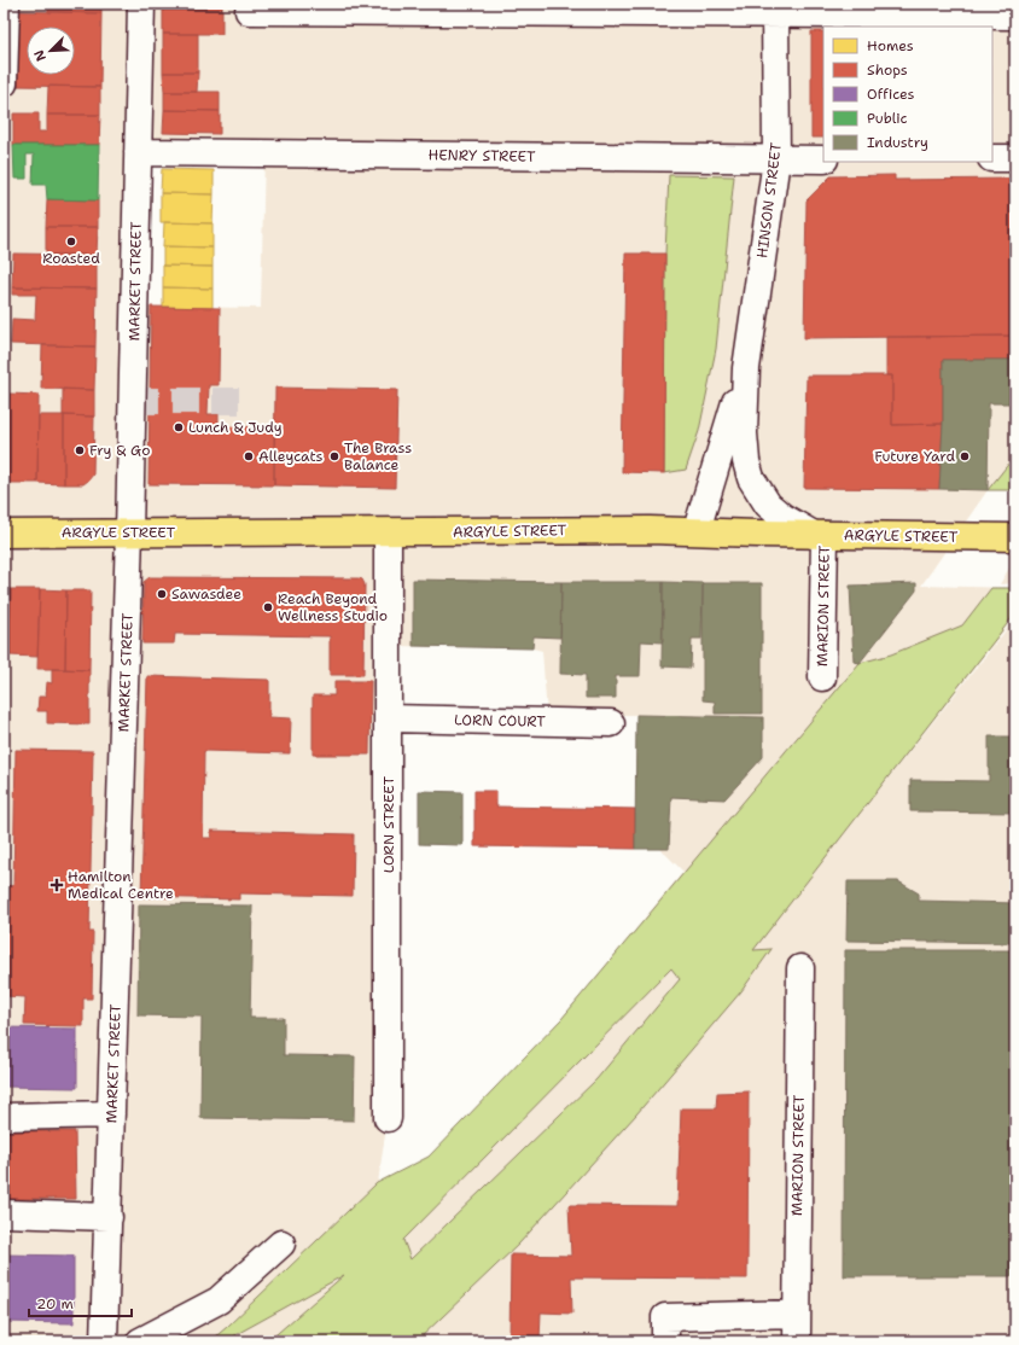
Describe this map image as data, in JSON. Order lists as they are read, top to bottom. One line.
{"streets":{"main road":["ARGYLE STREET"],"street":["HENRY STREET","HINSON STREET","MARKET STREET","MARION STREET","LORN COURT","LORN STREET"]},"crossings":[["HENRY STREET","HINSON STREET"],["HENRY STREET","MARKET STREET"],["HINSON STREET","ARGYLE STREET"],["HINSON STREET","MARION STREET"],["MARKET STREET","ARGYLE STREET"],["ARGYLE STREET","MARION STREET"],["ARGYLE STREET","LORN STREET"],["LORN COURT","LORN STREET"]],"places":{"other":["Roasted","Lunch & Judy","Fry & Go","Alleycats","The Brass Balance","Future Yard","Sawasdee","Reach Beyond Wellness Studio"],"health":["Hamilton Medical Centre"]},"legend":["Homes","Shops","Offices","Public","Industry"],"scale_bar":"20 m","north":"bottom left"}
